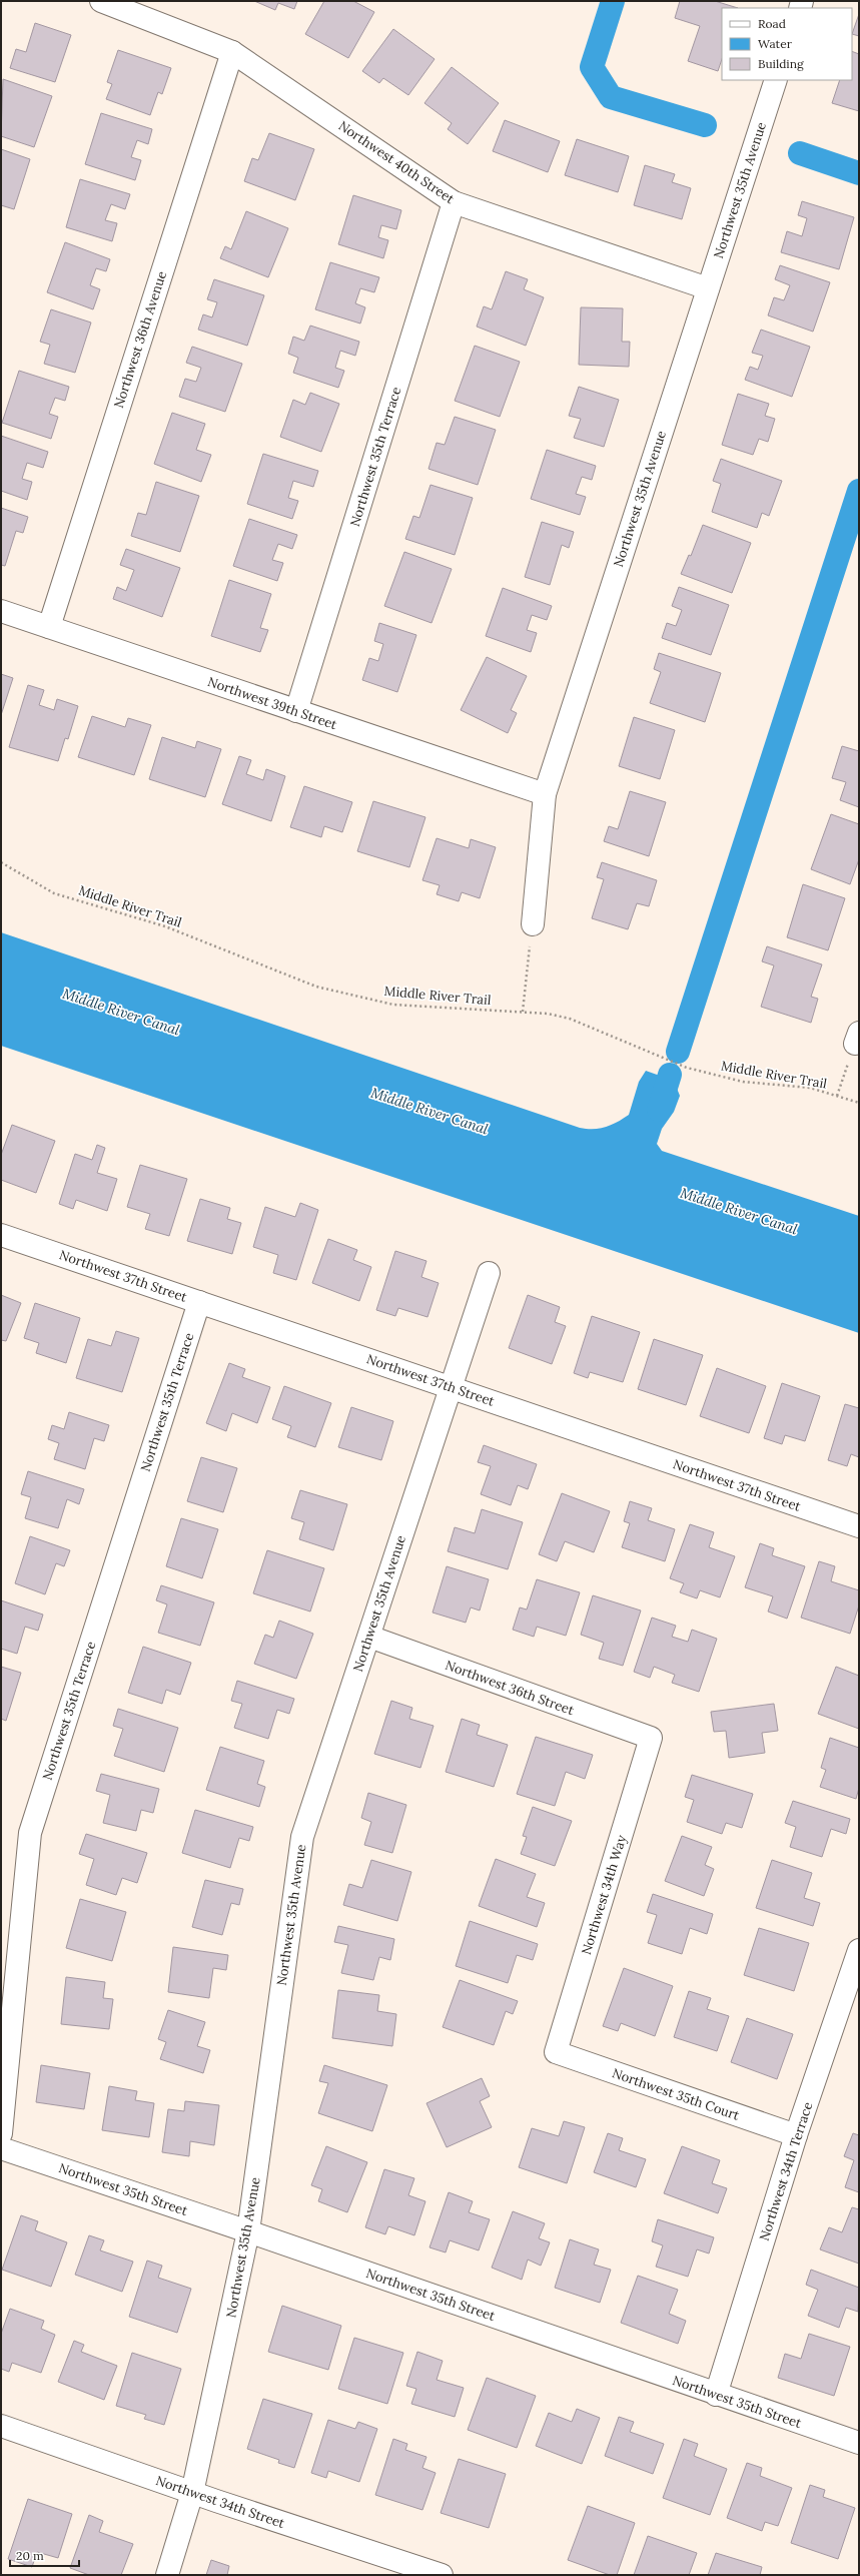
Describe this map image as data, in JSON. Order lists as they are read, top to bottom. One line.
{"streets":{"street":["Northwest 40th Street","Northwest 35th Avenue","Northwest 36th Avenue","Northwest 35th Terrace","Northwest 39th Street","Northwest 37th Street","Northwest 36th Street","Northwest 34th Way","Northwest 35th Court","Northwest 34th Terrace","Northwest 35th Street","Northwest 34th Street"],"path":["Middle River Trail"]},"crossings":[["Northwest 40th Street","Northwest 35th Avenue"],["Northwest 40th Street","Northwest 36th Avenue"],["Northwest 40th Street","Northwest 35th Terrace"],["Northwest 35th Avenue","Northwest 39th Street"],["Northwest 35th Avenue","Northwest 37th Street"],["Northwest 35th Avenue","Northwest 36th Street"],["Northwest 35th Avenue","Northwest 35th Street"],["Northwest 35th Avenue","Northwest 34th Street"],["Northwest 36th Avenue","Northwest 39th Street"],["Northwest 35th Terrace","Northwest 39th Street"],["Northwest 35th Terrace","Northwest 37th Street"],["Northwest 36th Street","Northwest 34th Way"],["Northwest 34th Way","Northwest 35th Court"],["Northwest 35th Court","Northwest 34th Terrace"],["Northwest 34th Terrace","Northwest 35th Street"]],"water":["Middle River Canal"],"legend":["Road","Water","Building"],"scale_bar":"20 m"}
